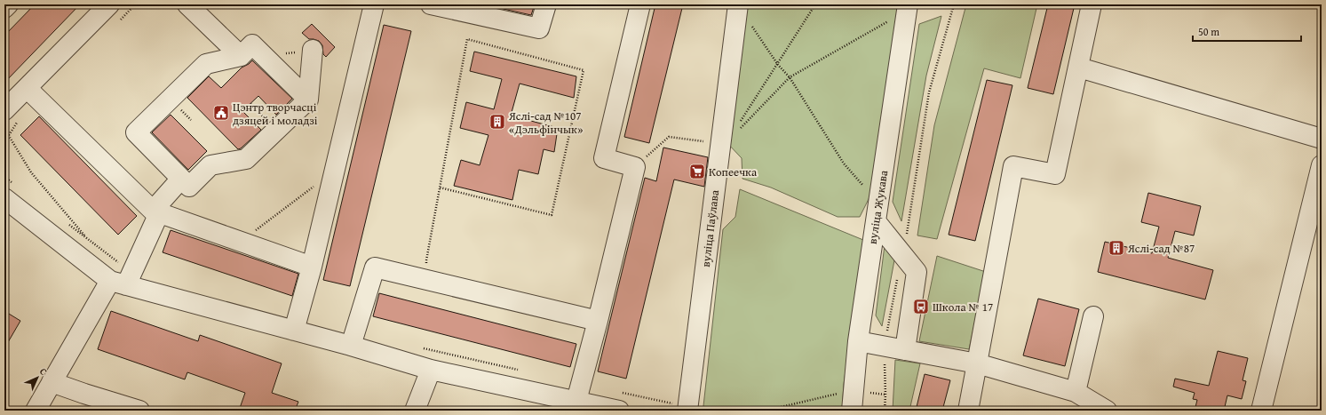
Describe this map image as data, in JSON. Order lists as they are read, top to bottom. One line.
{"streets":{"street":["вуліца Жукава","вуліца Паўлава"]},"places":{"public building":["Цэнтр творчасці дзяцей і моладзі"],"building":["Яслі-сад №107 «Дэльфінчык»","Яслі-сад №87"],"supermarket":["Копеечка"],"bus stop":["Школа № 17"]},"scale_bar":"50 m","north":"top right"}
